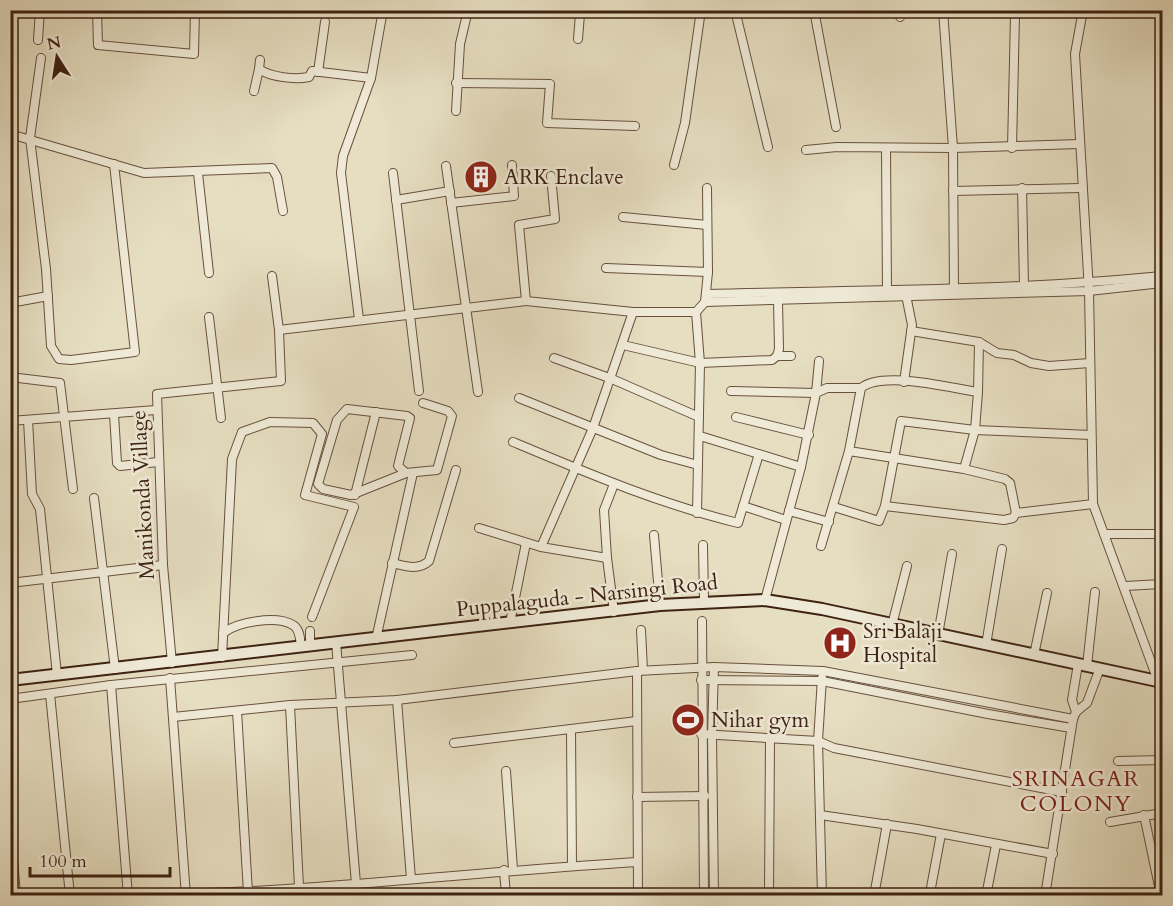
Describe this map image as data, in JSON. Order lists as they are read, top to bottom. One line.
{"streets":{"street":["Manikonda Village","Puppalaguda - Narsingi Road"]},"crossings":[["Manikonda Village","Puppalaguda - Narsingi Road"]],"districts":["SRINAGAR COLONY"],"places":{"building":["ARK Enclave"],"hospital":["Sri Balaji Hospital"],"sports":["Nihar gym"]},"scale_bar":"100 m","north":"top"}
